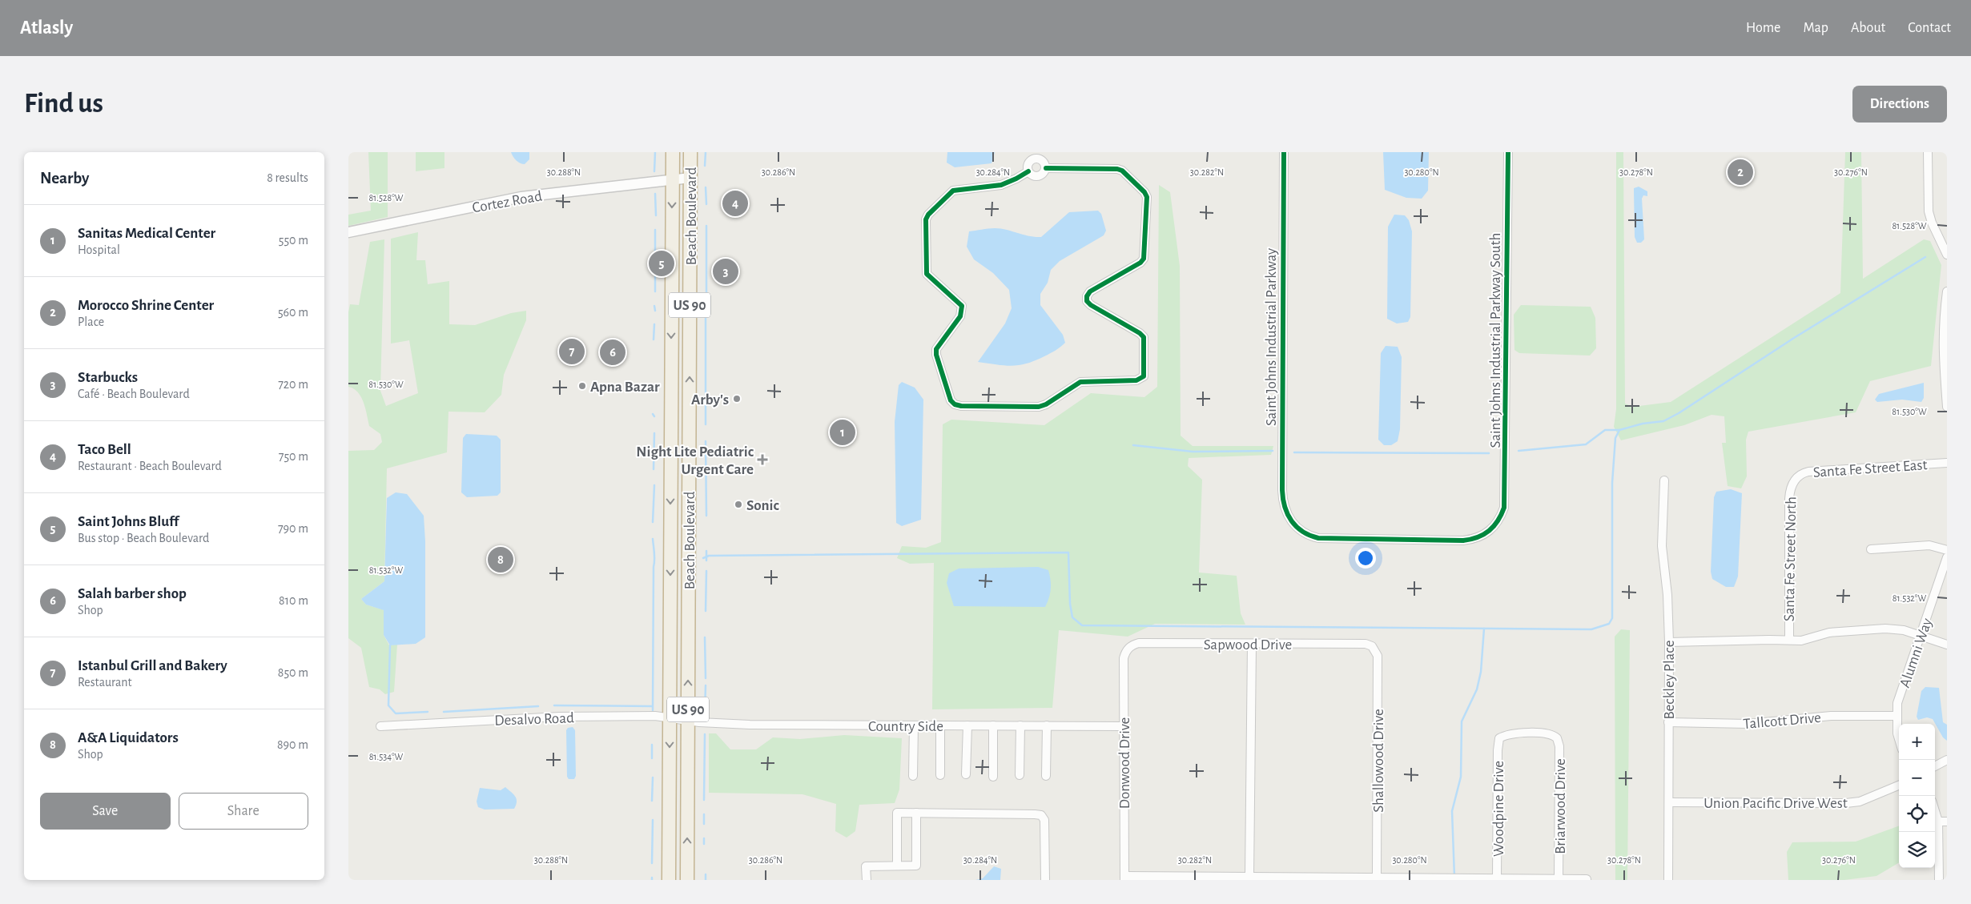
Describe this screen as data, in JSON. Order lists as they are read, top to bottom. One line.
{"streets":{"highway":["Beach Boulevard","US 90"],"street":["Cortez Road","Saint Johns Industrial Parkway","Saint Johns Industrial Parkway South","Santa Fe Street East","Santa Fe Street North","Sapwood Drive","Alumni Way","Beckley Place","Desalvo Road","Tallcott Drive","Country Side","Shallowood Drive","Donwood Drive","Union Pacific Drive West","Briarwood Drive","Woodpine Drive"]},"crossings":[["Cortez Road","Beach Boulevard"],["Cortez Road","US 90"],["Beach Boulevard","Desalvo Road"],["Beach Boulevard","Country Side"],["US 90","Desalvo Road"],["Saint Johns Industrial Parkway","Saint Johns Industrial Parkway South"],["Santa Fe Street East","Santa Fe Street North"],["Sapwood Drive","Shallowood Drive"],["Sapwood Drive","Donwood Drive"],["Alumni Way","Tallcott Drive"],["Beckley Place","Tallcott Drive"],["Beckley Place","Union Pacific Drive West"],["Desalvo Road","Country Side"],["Country Side","Donwood Drive"],["Briarwood Drive","Woodpine Drive"]],"places":{"other":["Apna Bazar","Arby's","Sonic"],"health":["Night Lite Pediatric Urgent Care"]},"page":{"header":"Atlasly","nav":["Home","Map","About","Contact"],"buttons":["Directions",["Save","Share"]],"title":"Find us","heading":["Nearby","8 results"],"pins":["2","4","5","3","7","6","1","8"],"list":[{"mark":"1","name":"Sanitas Medical Center","note":"Hospital","value":"550 m"},{"mark":"2","name":"Morocco Shrine Center","note":"Place","value":"560 m"},{"mark":"3","name":"Starbucks","note":"Café · Beach Boulevard","value":"720 m"},{"mark":"4","name":"Taco Bell","note":"Restaurant · Beach Boulevard","value":"750 m"},{"mark":"5","name":"Saint Johns Bluff","note":"Bus stop · Beach Boulevard","value":"790 m"},{"mark":"6","name":"Salah barber shop","note":"Shop","value":"810 m"},{"mark":"7","name":"Istanbul Grill and Bakery","note":"Restaurant","value":"850 m"},{"mark":"8","name":"A&A Liquidators","note":"Shop","value":"890 m"}],"map_buttons":["+","−"]},"coordinates":["30.288°N","30.286°N","30.284°N","30.282°N","30.280°N","30.278°N","30.276°N","81.528°W","81.530°W","81.532°W","81.534°W"]}
